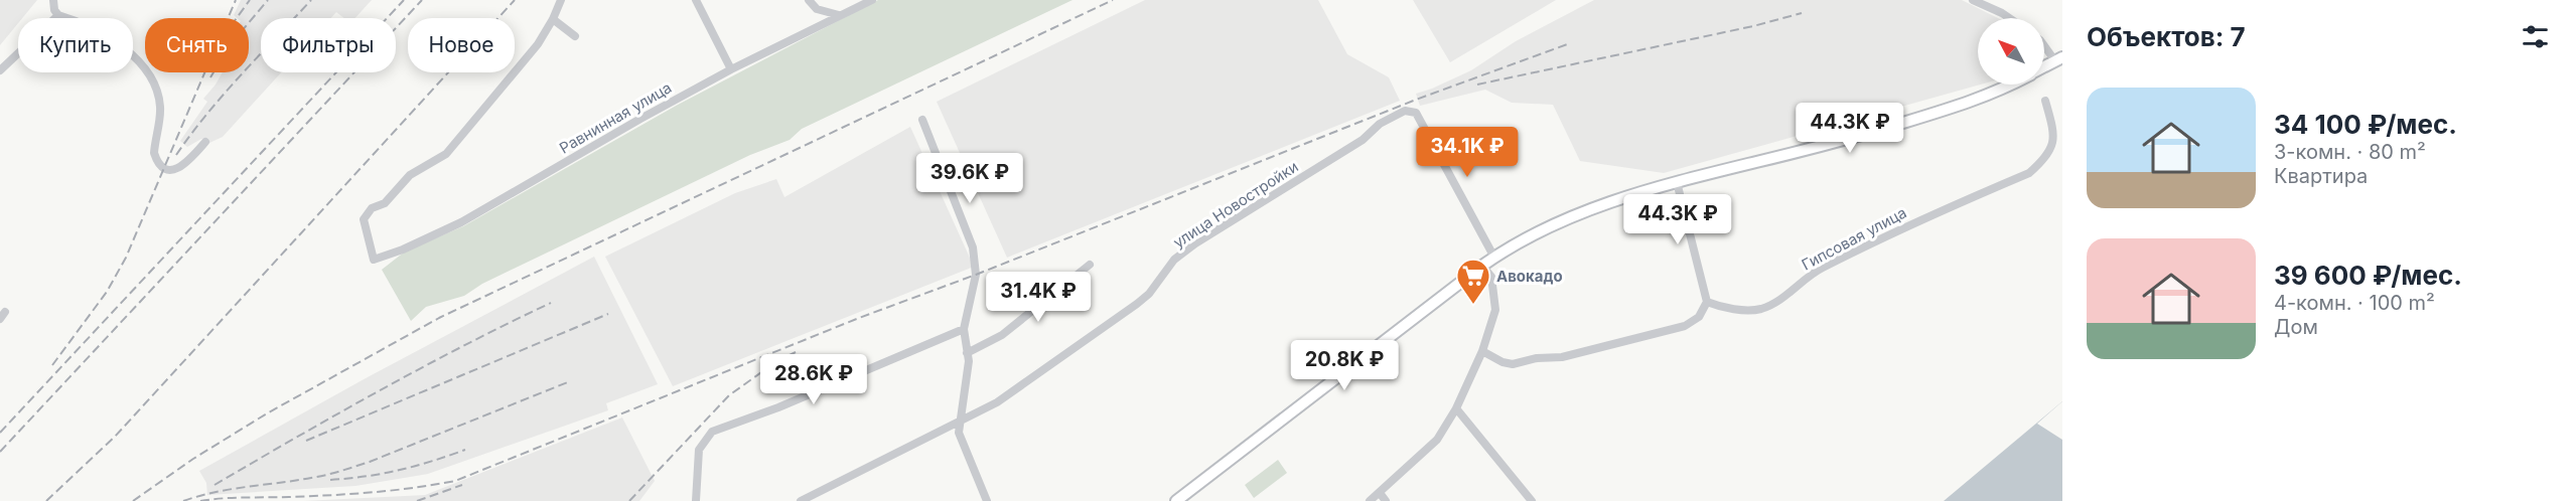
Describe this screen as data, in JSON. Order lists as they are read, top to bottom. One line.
{"streets":{"street":["Равнинная улица","улица Новостройки","Гипсовая улица"]},"places":{"supermarket":["Авокадо"]},"north":"top left","page":{"heading":"Объектов: 7","chip":["Купить","Снять","Фильтры","Новое"],"list":[{"name":"34 100 ₽/мес.","note":"3-комн. · 80 m² · Квартира"},{"name":"39 600 ₽/мес.","note":"4-комн. · 100 m² · Дом"}],"price":["44.3K ₽","34.1K ₽","39.6K ₽","44.3K ₽","31.4K ₽","20.8K ₽","28.6K ₽"]}}
